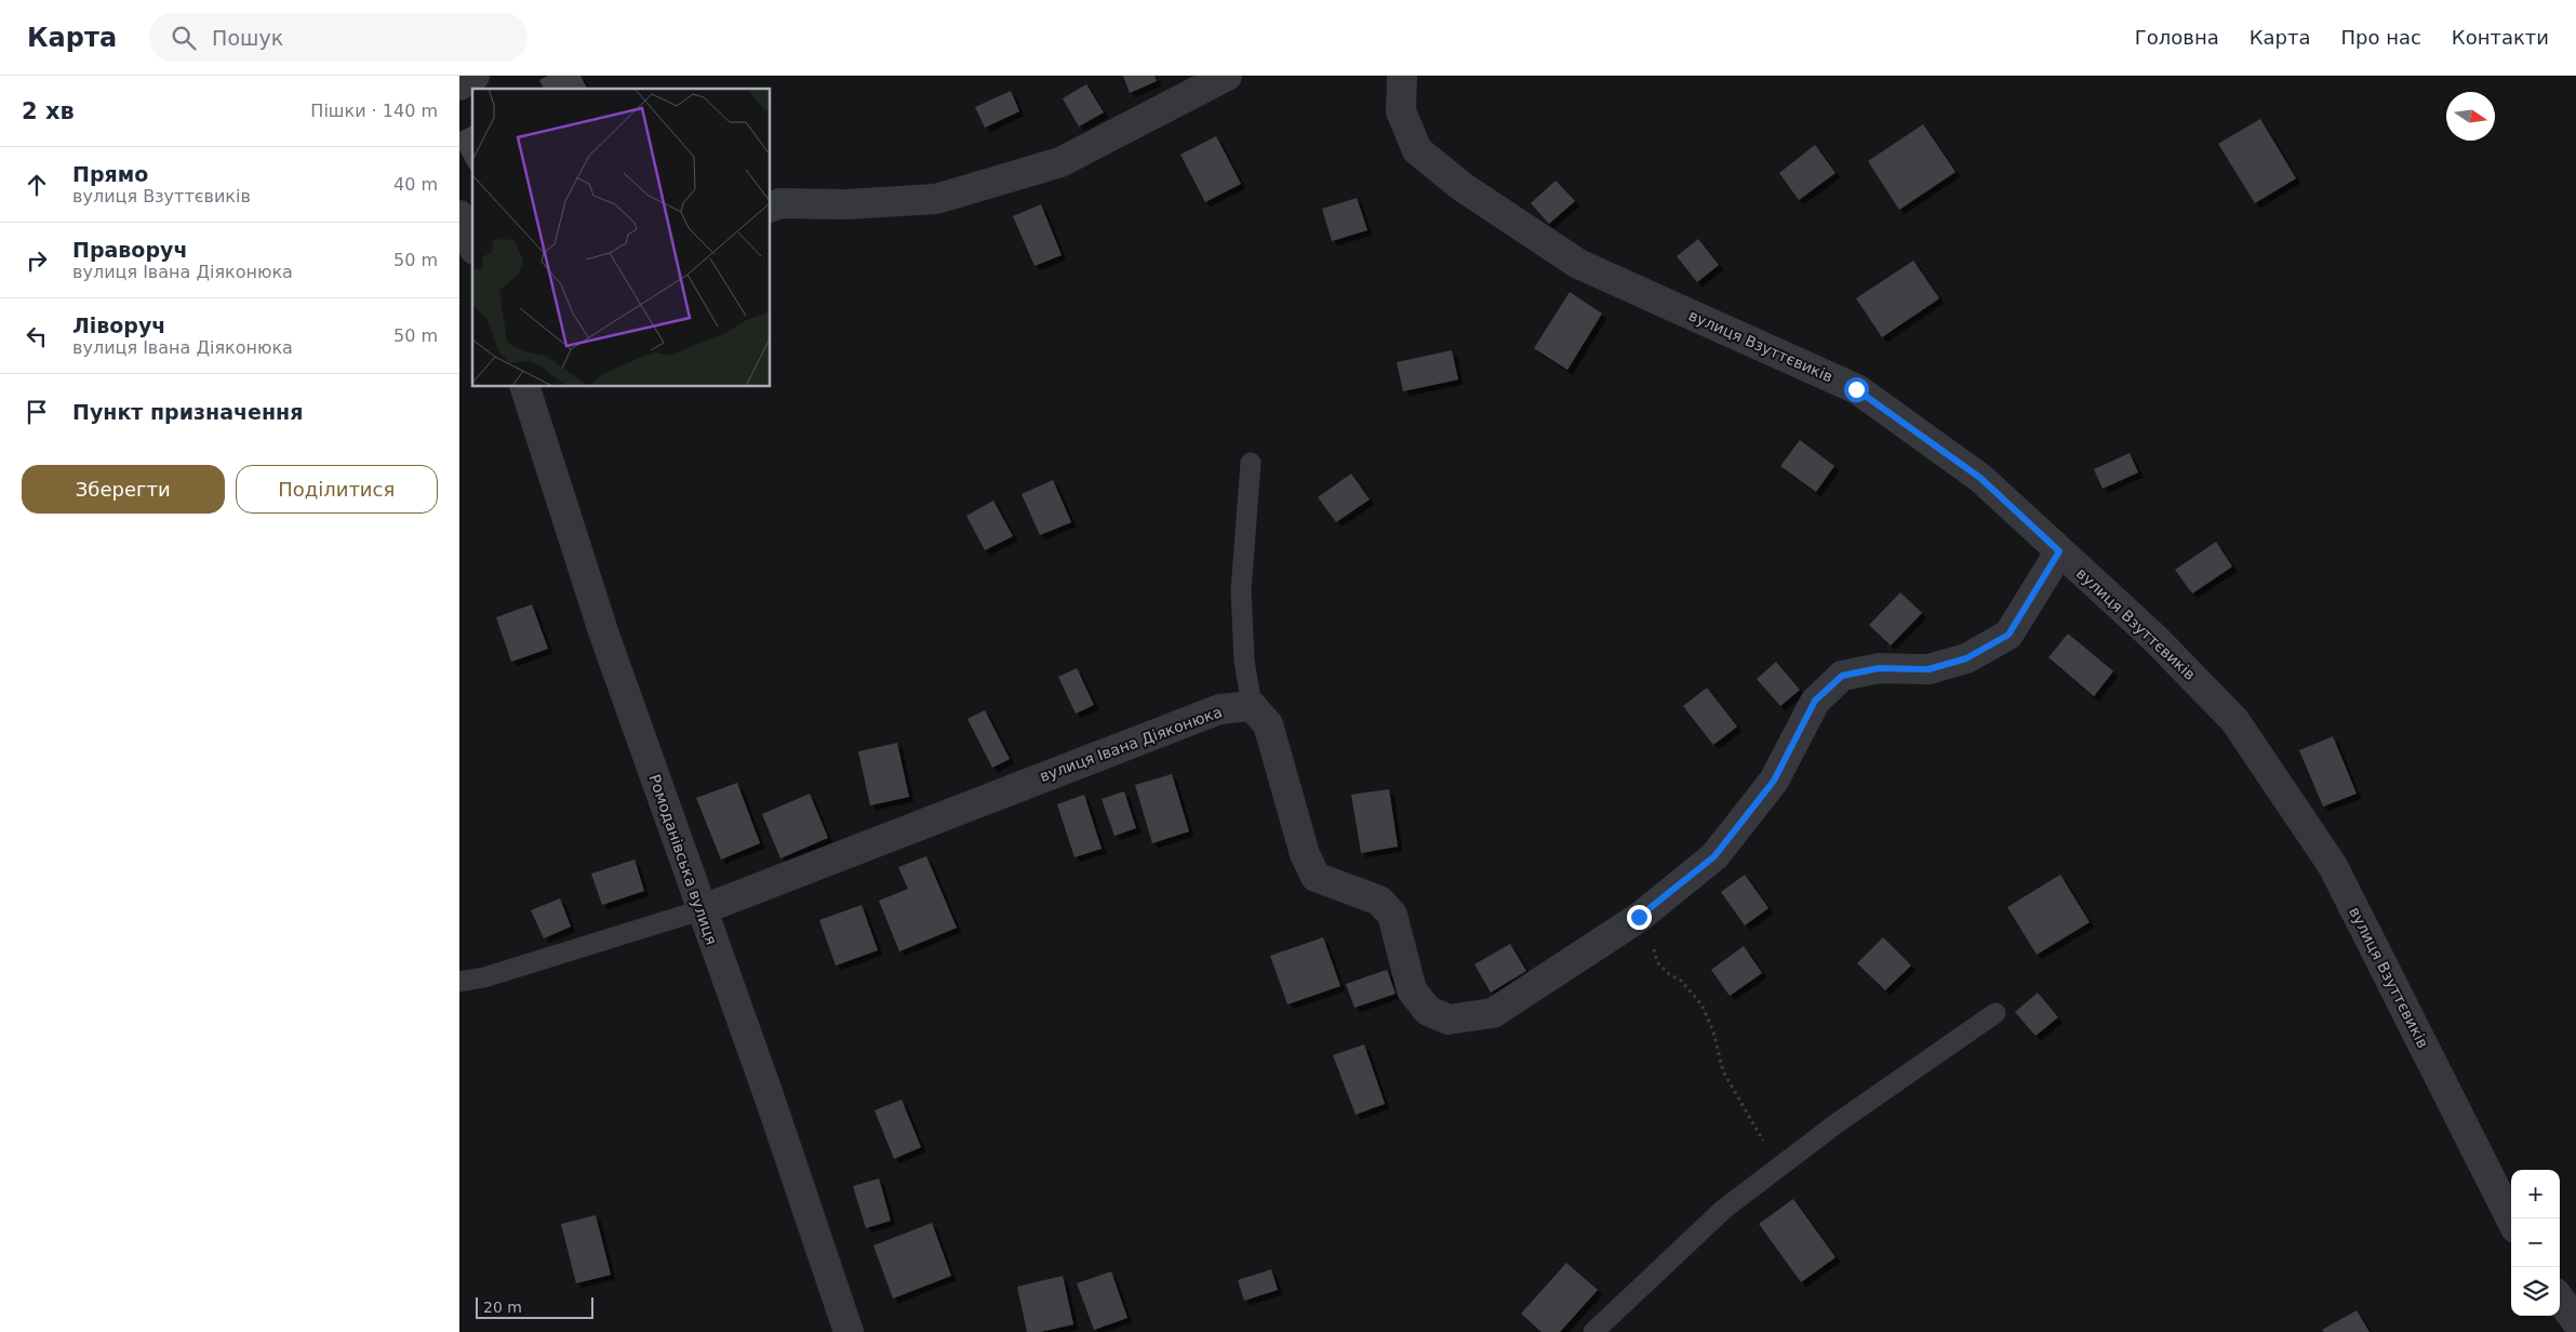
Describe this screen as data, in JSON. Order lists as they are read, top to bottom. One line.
{"streets":{"street":["вулиця Взуттєвиків","вулиця Івана Діяконюка","Ромоданівська вулиця"]},"crossings":[["вулиця Івана Діяконюка","Ромоданівська вулиця"]],"scale_bar":"20 m","north":"right","page":{"header":"Карта","search":"Пошук","nav":["Головна","Карта","Про нас","Контакти"],"heading":["2 хв","Пішки · 140 m"],"list":[["Прямо","вулиця Взуттєвиків","40 m"],["Праворуч","вулиця Івана Діяконюка","50 m"],["Ліворуч","вулиця Івана Діяконюка","50 m"],"Пункт призначення"],"buttons":["Зберегти","Поділитися"],"map_buttons":["+","−"],"scale":"20 m"}}
